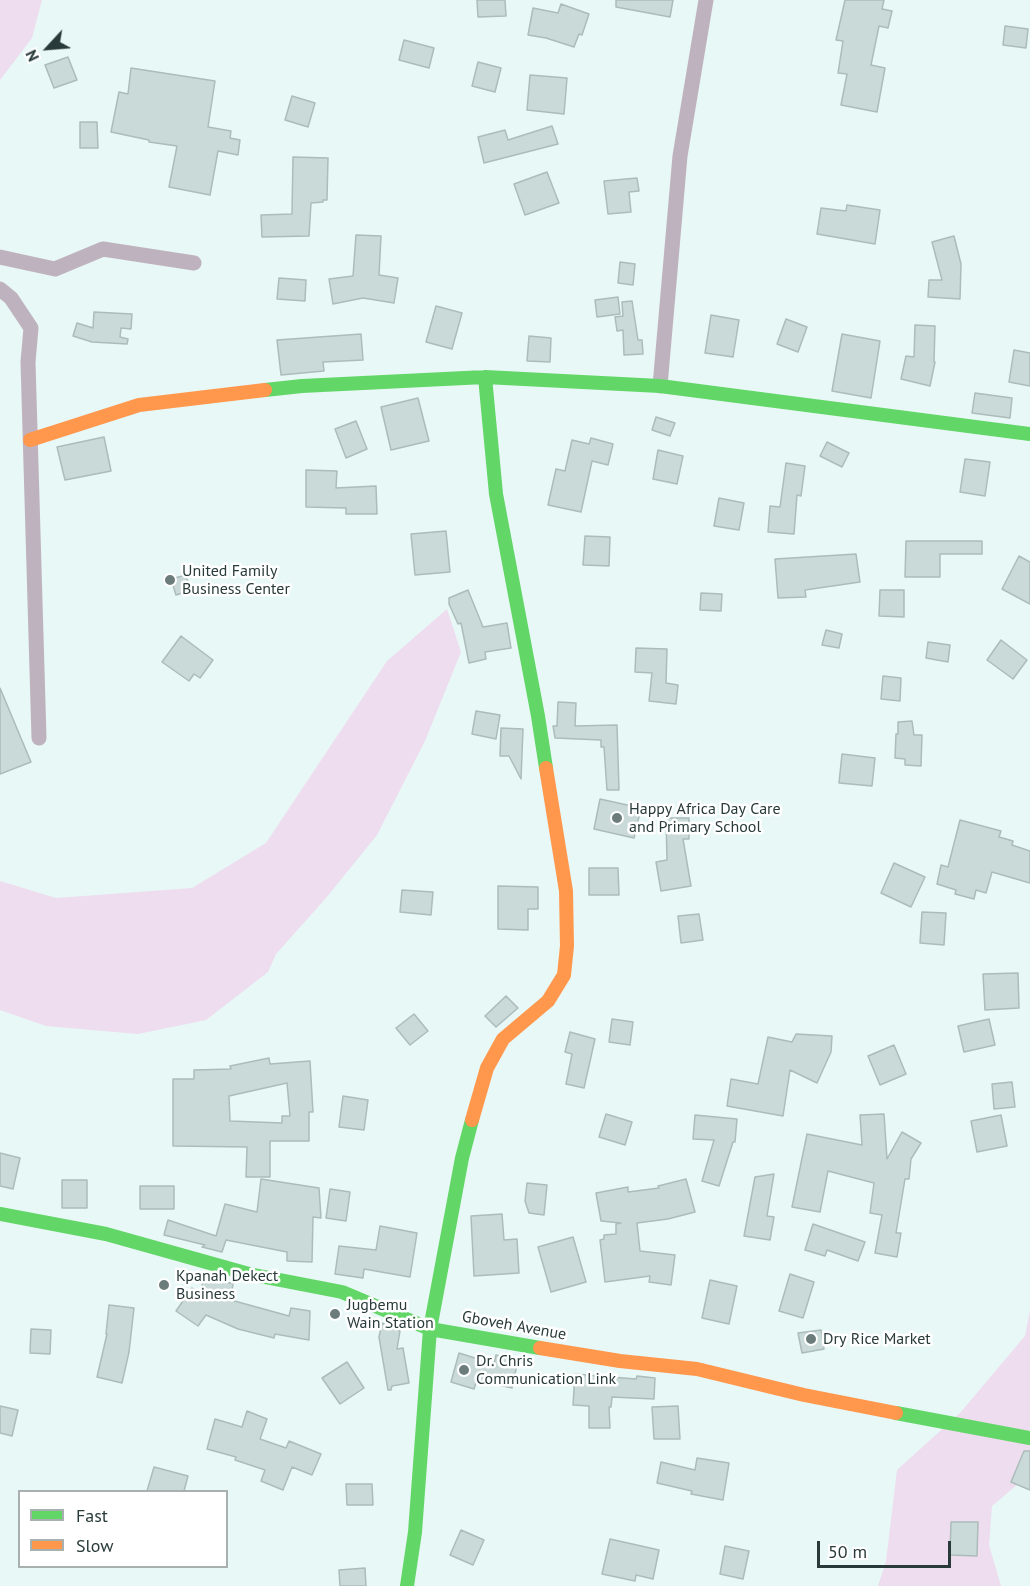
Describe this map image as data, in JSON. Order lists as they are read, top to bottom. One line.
{"streets":{"street":["Gboveh Avenue"]},"places":["United Family Business Center","Happy Africa Day Care and Primary School","Kpanah Dekect Business","Jugbemu Wain Station","Dry Rice Market","Dr. Chris Communication Link"],"legend":["Fast","Slow"],"scale_bar":"50 m","north":"bottom left"}
